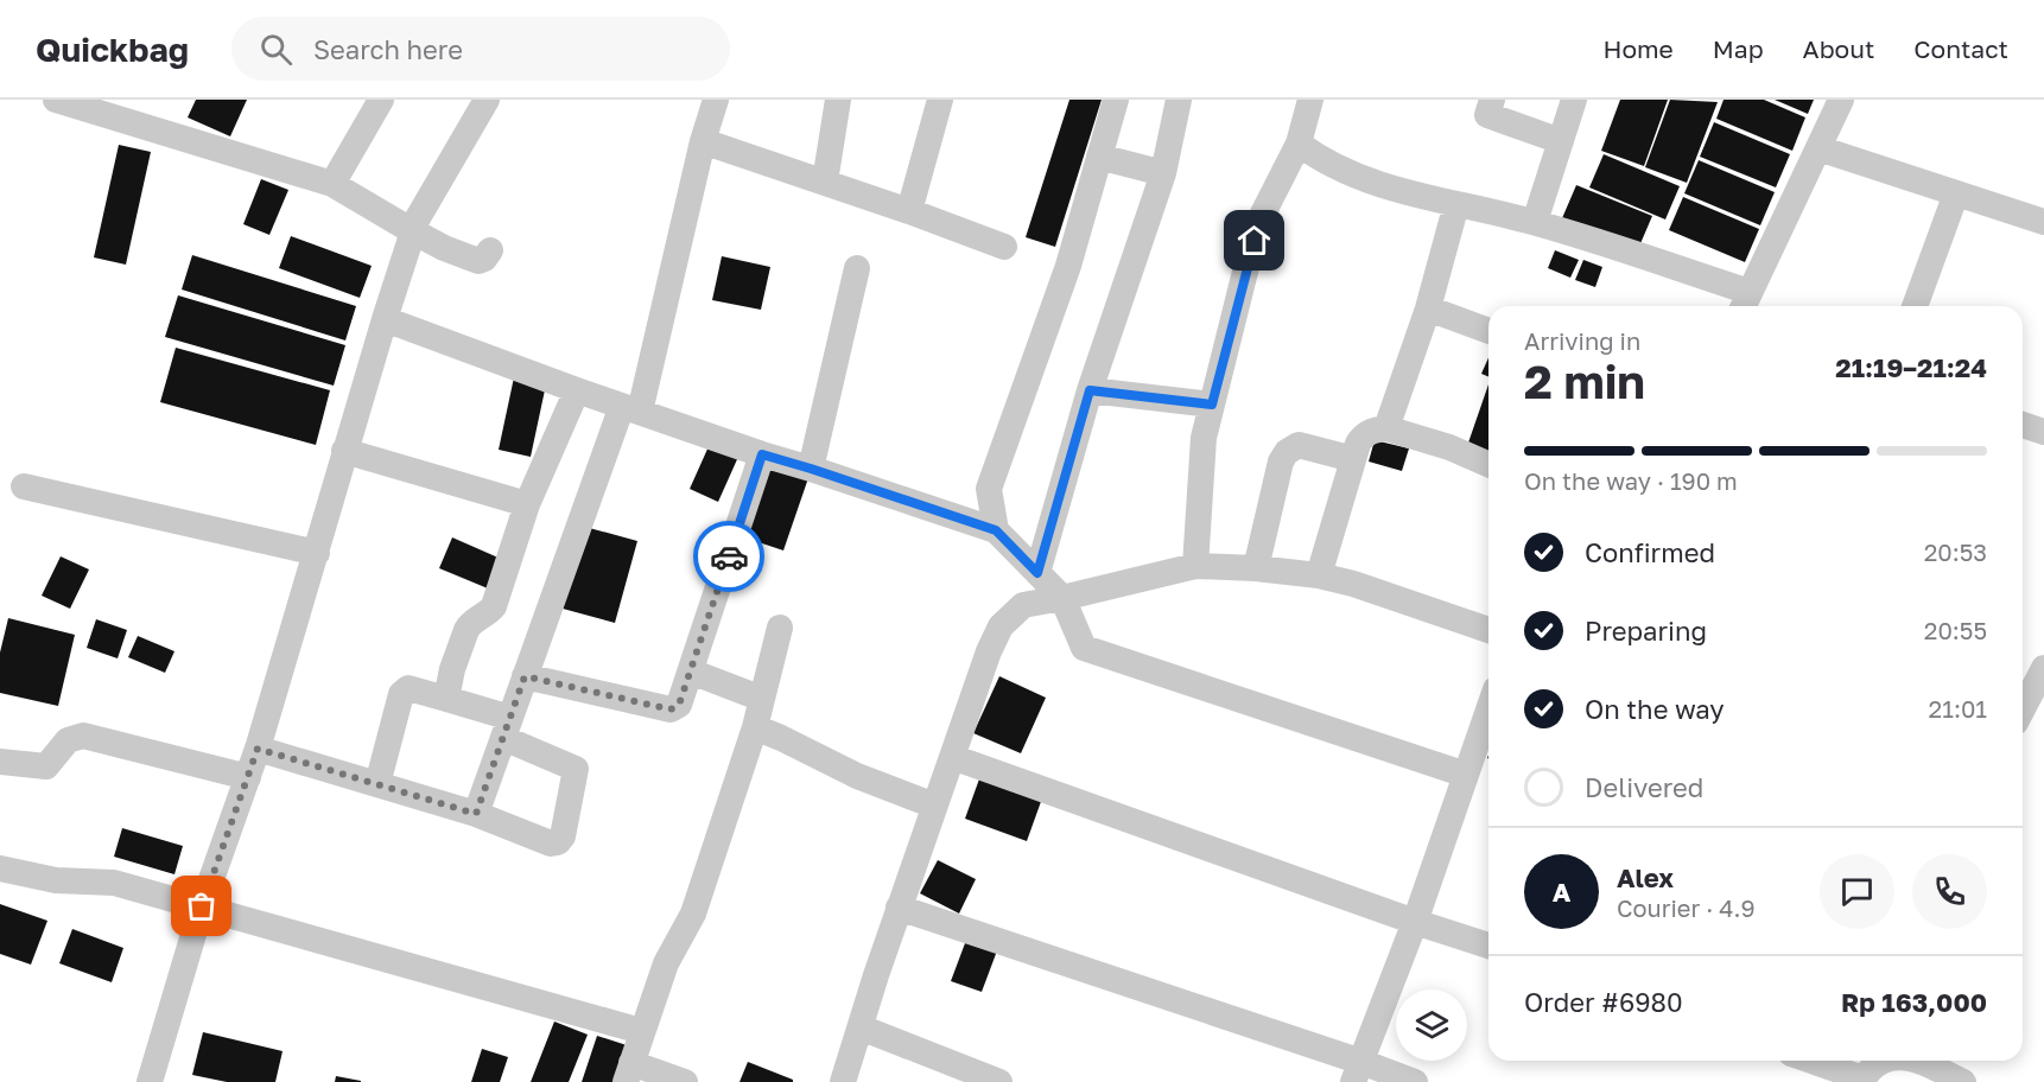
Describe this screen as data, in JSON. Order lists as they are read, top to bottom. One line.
{"page":{"header":"Quickbag","search":"Search here","nav":["Home","Map","About","Contact"],"heading":["2 min","Arriving in","21:19–21:24"],"panel":["Alex","Courier · 4.9","Order #6980","Rp 163,000"],"bar":"On the way · 190 m","list":[["Confirmed","20:53"],["Preparing","20:55"],["On the way","21:01"],"Delivered"],"round":"A"}}
